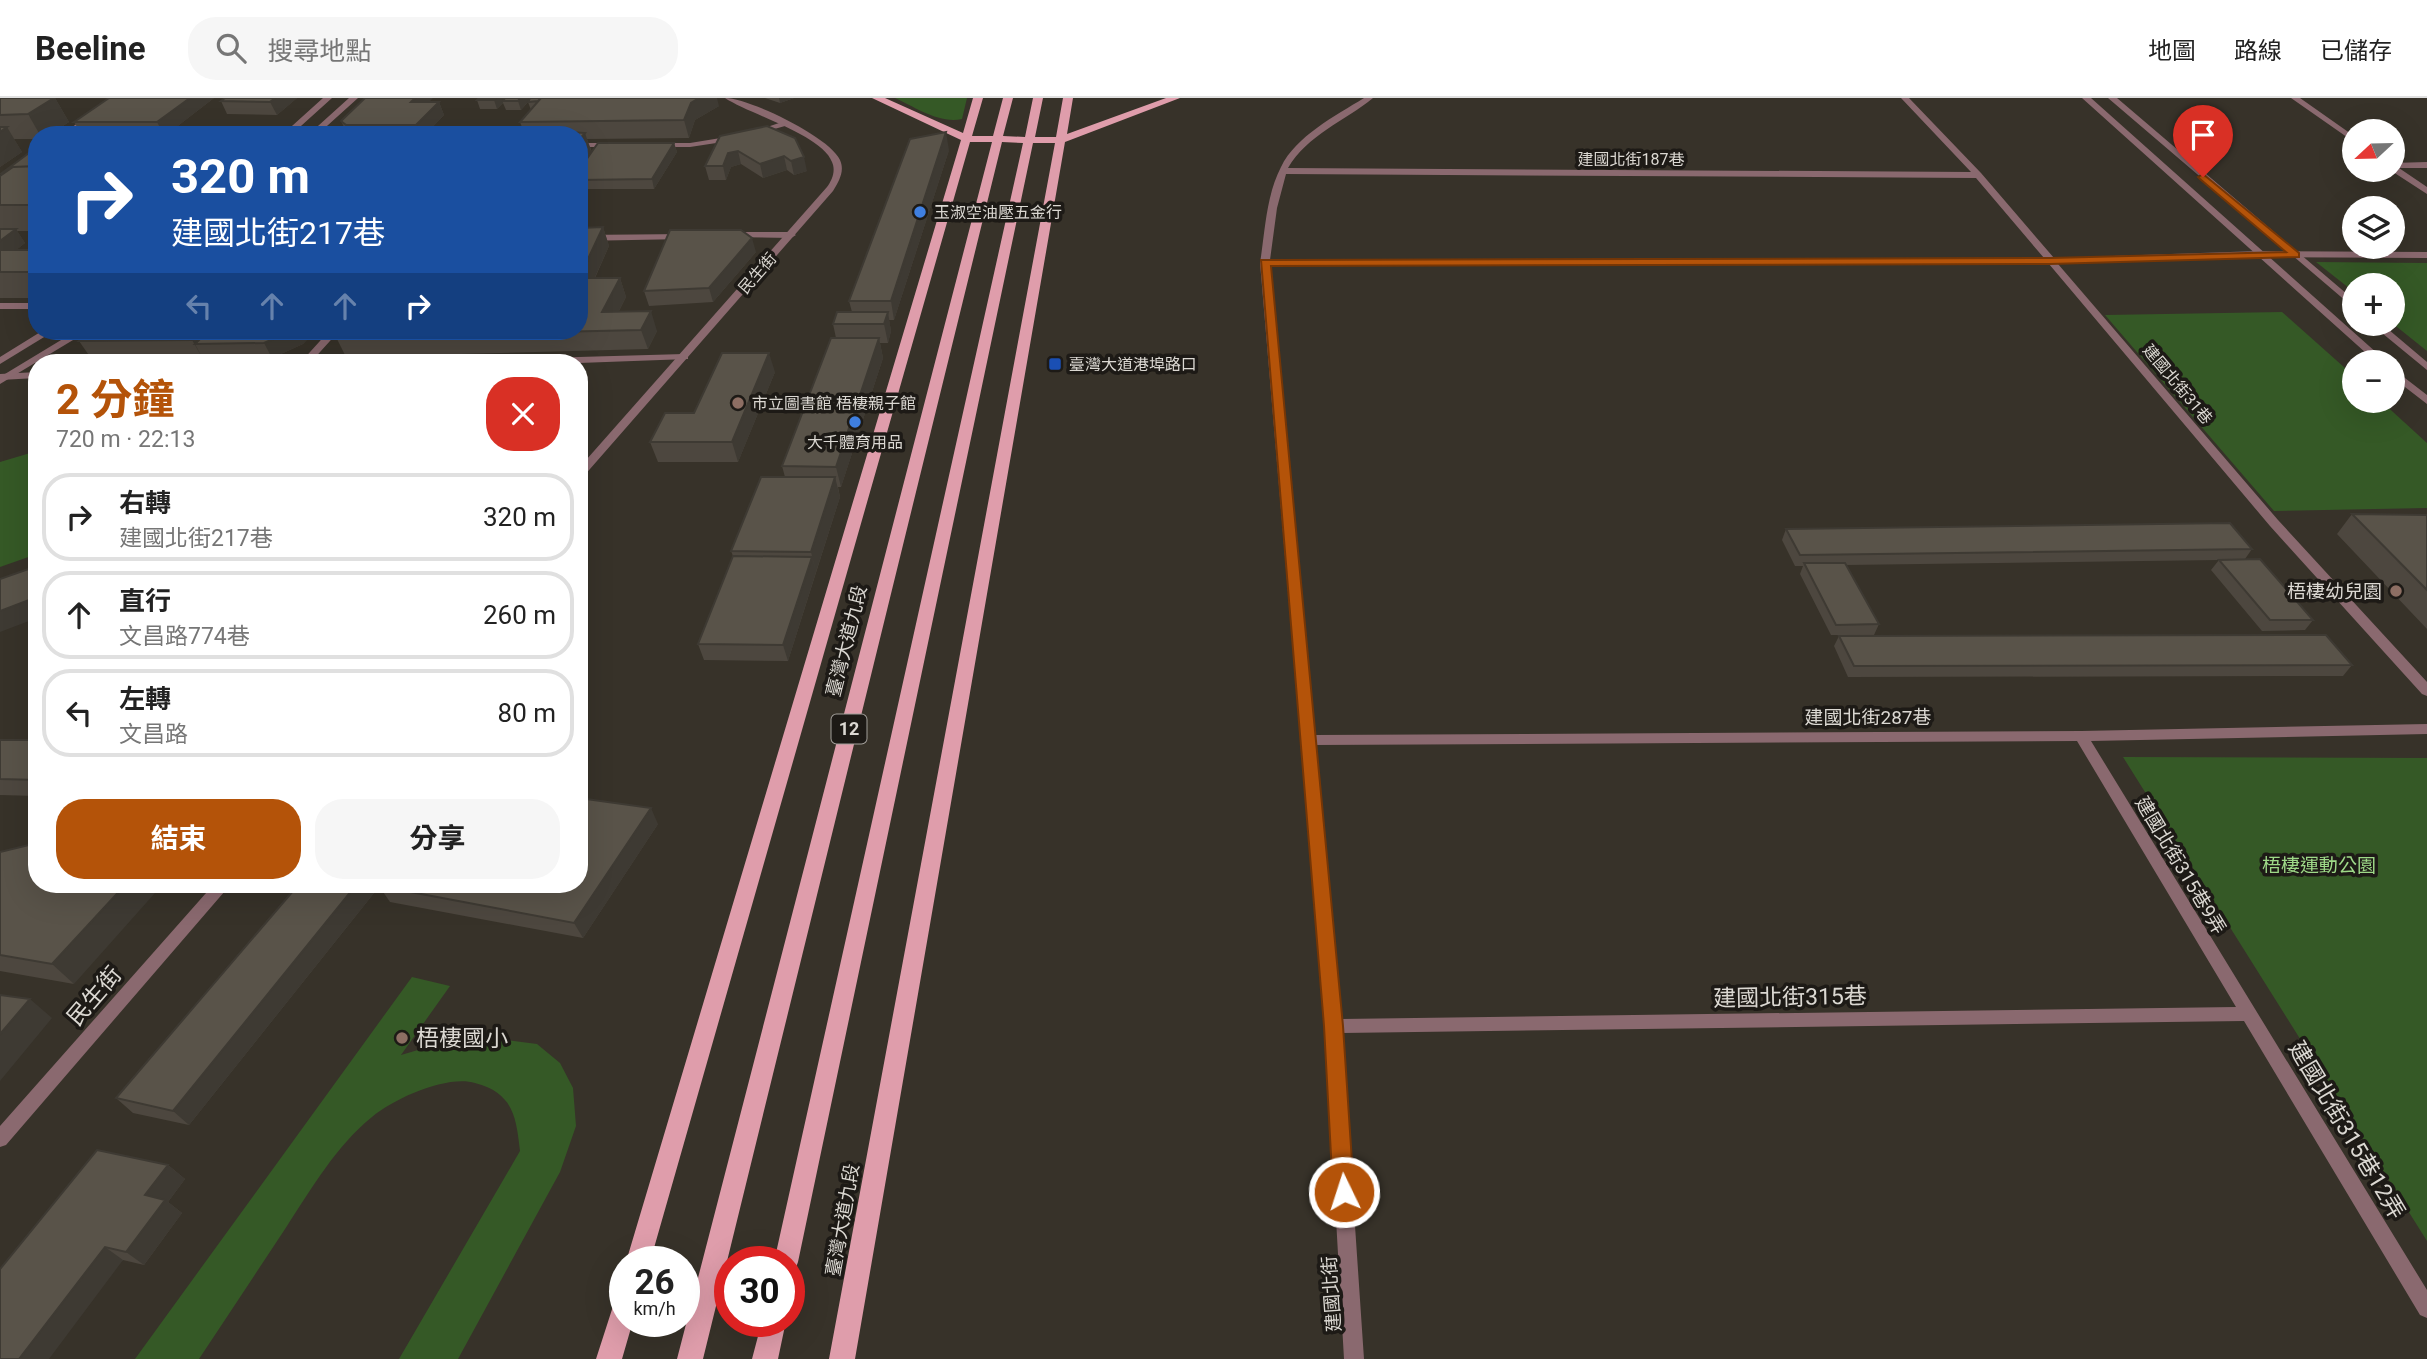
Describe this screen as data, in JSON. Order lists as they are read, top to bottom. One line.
{"streets":{"main road":["臺灣大道九段","12"],"street":["建國北街187巷","民生街","建國北街31巷","建國北街287巷","建國北街315巷9弄","建國北街315巷","建國北街315巷12弄","建國北街"]},"crossings":[["建國北街187巷","建國北街31巷"],["建國北街187巷","建國北街"],["建國北街287巷","建國北街315巷9弄"],["建國北街287巷","建國北街"],["建國北街315巷9弄","建國北街315巷"],["建國北街315巷9弄","建國北街315巷12弄"],["建國北街315巷","建國北街315巷12弄"],["建國北街315巷","建國北街"]],"parks":["梧棲運動公園"],"places":{"other":["玉淑空油壓五金行","市立圖書館 梧棲親子館","大千體育用品","梧棲幼兒園","梧棲國小"],"transit":["臺灣大道港埠路口"]},"north":"left","page":{"header":"Beeline","search":"搜尋地點","nav":["地圖","路線","已儲存"],"map_buttons":["+","−"],"turn":["320 m","建國北街217巷"],"heading":["2 分鐘","720 m · 22:13"],"list":[{"name":"右轉","note":"建國北街217巷","value":"320 m"},{"name":"直行","note":"文昌路774巷","value":"260 m"},{"name":"左轉","note":"文昌路","value":"80 m"}],"buttons":["結束","分享"],"speed":"26 km/h","limit":"30"}}
